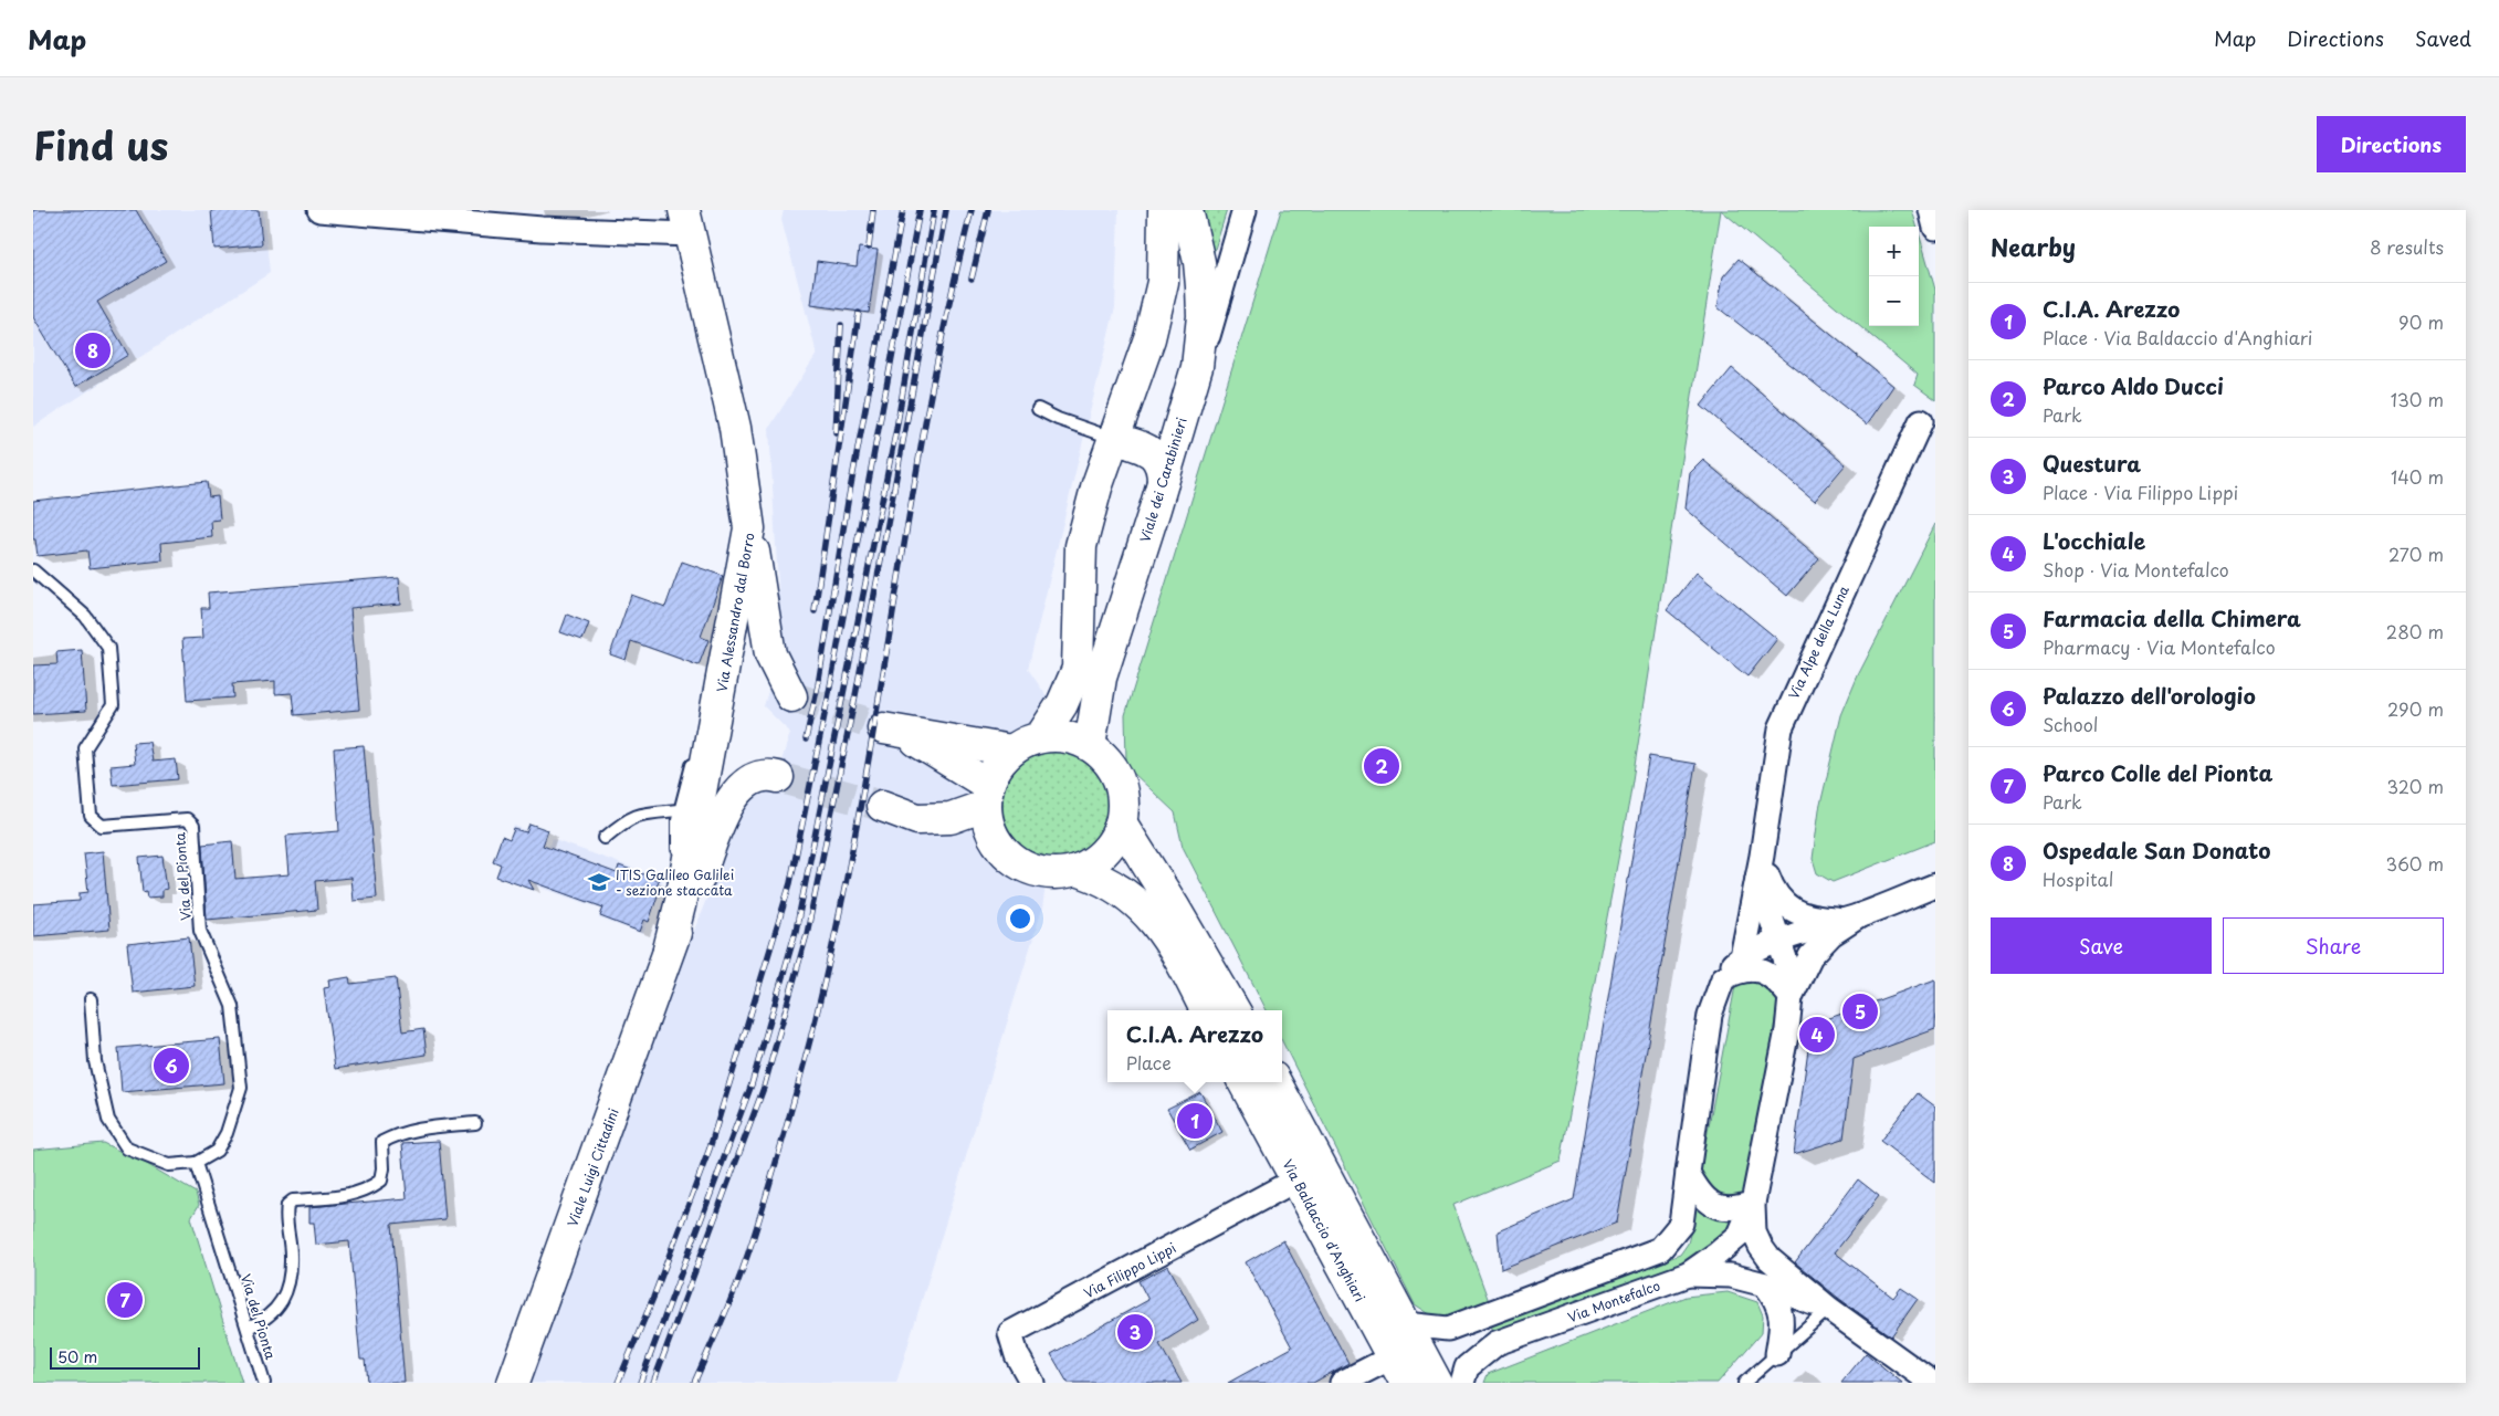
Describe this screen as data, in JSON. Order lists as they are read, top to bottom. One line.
{"streets":{"main road":["Viale dei Carabinieri","Via Alessandro dal Borro","Viale Luigi Cittadini","Via Baldaccio d'Anghiari"],"street":["Via Alpe della Luna","Via Filippo Lippi","Via Montefalco"],"lane":["Via del Pionta"]},"crossings":[["Via Alessandro dal Borro","Viale Luigi Cittadini"],["Via Alpe della Luna","Via Montefalco"],["Via Baldaccio d'Anghiari","Via Filippo Lippi"],["Via Baldaccio d'Anghiari","Via Montefalco"]],"places":{"school or university":["ITIS Galileo Galilei - sezione staccata"]},"scale_bar":"50 m","page":{"header":"Map","nav":["Map","Directions","Saved"],"title":"Find us","buttons":["Directions",["Save","Share"]],"heading":["Nearby","8 results"],"map_buttons":["+","−"],"list":[{"mark":"1","name":"C.I.A. Arezzo","note":"Place · Via Baldaccio d'Anghiari","value":"90 m"},{"mark":"2","name":"Parco Aldo Ducci","note":"Park","value":"130 m"},{"mark":"3","name":"Questura","note":"Place · Via Filippo Lippi","value":"140 m"},{"mark":"4","name":"L'occhiale","note":"Shop · Via Montefalco","value":"270 m"},{"mark":"5","name":"Farmacia della Chimera","note":"Pharmacy · Via Montefalco","value":"280 m"},{"mark":"6","name":"Palazzo dell'orologio","note":"School","value":"290 m"},{"mark":"7","name":"Parco Colle del Pionta","note":"Park","value":"320 m"},{"mark":"8","name":"Ospedale San Donato","note":"Hospital","value":"360 m"}],"pins":["8","2","5","4","6","1","7","3"],"popup":["C.I.A. Arezzo","Place"],"scale":"50 m"}}
